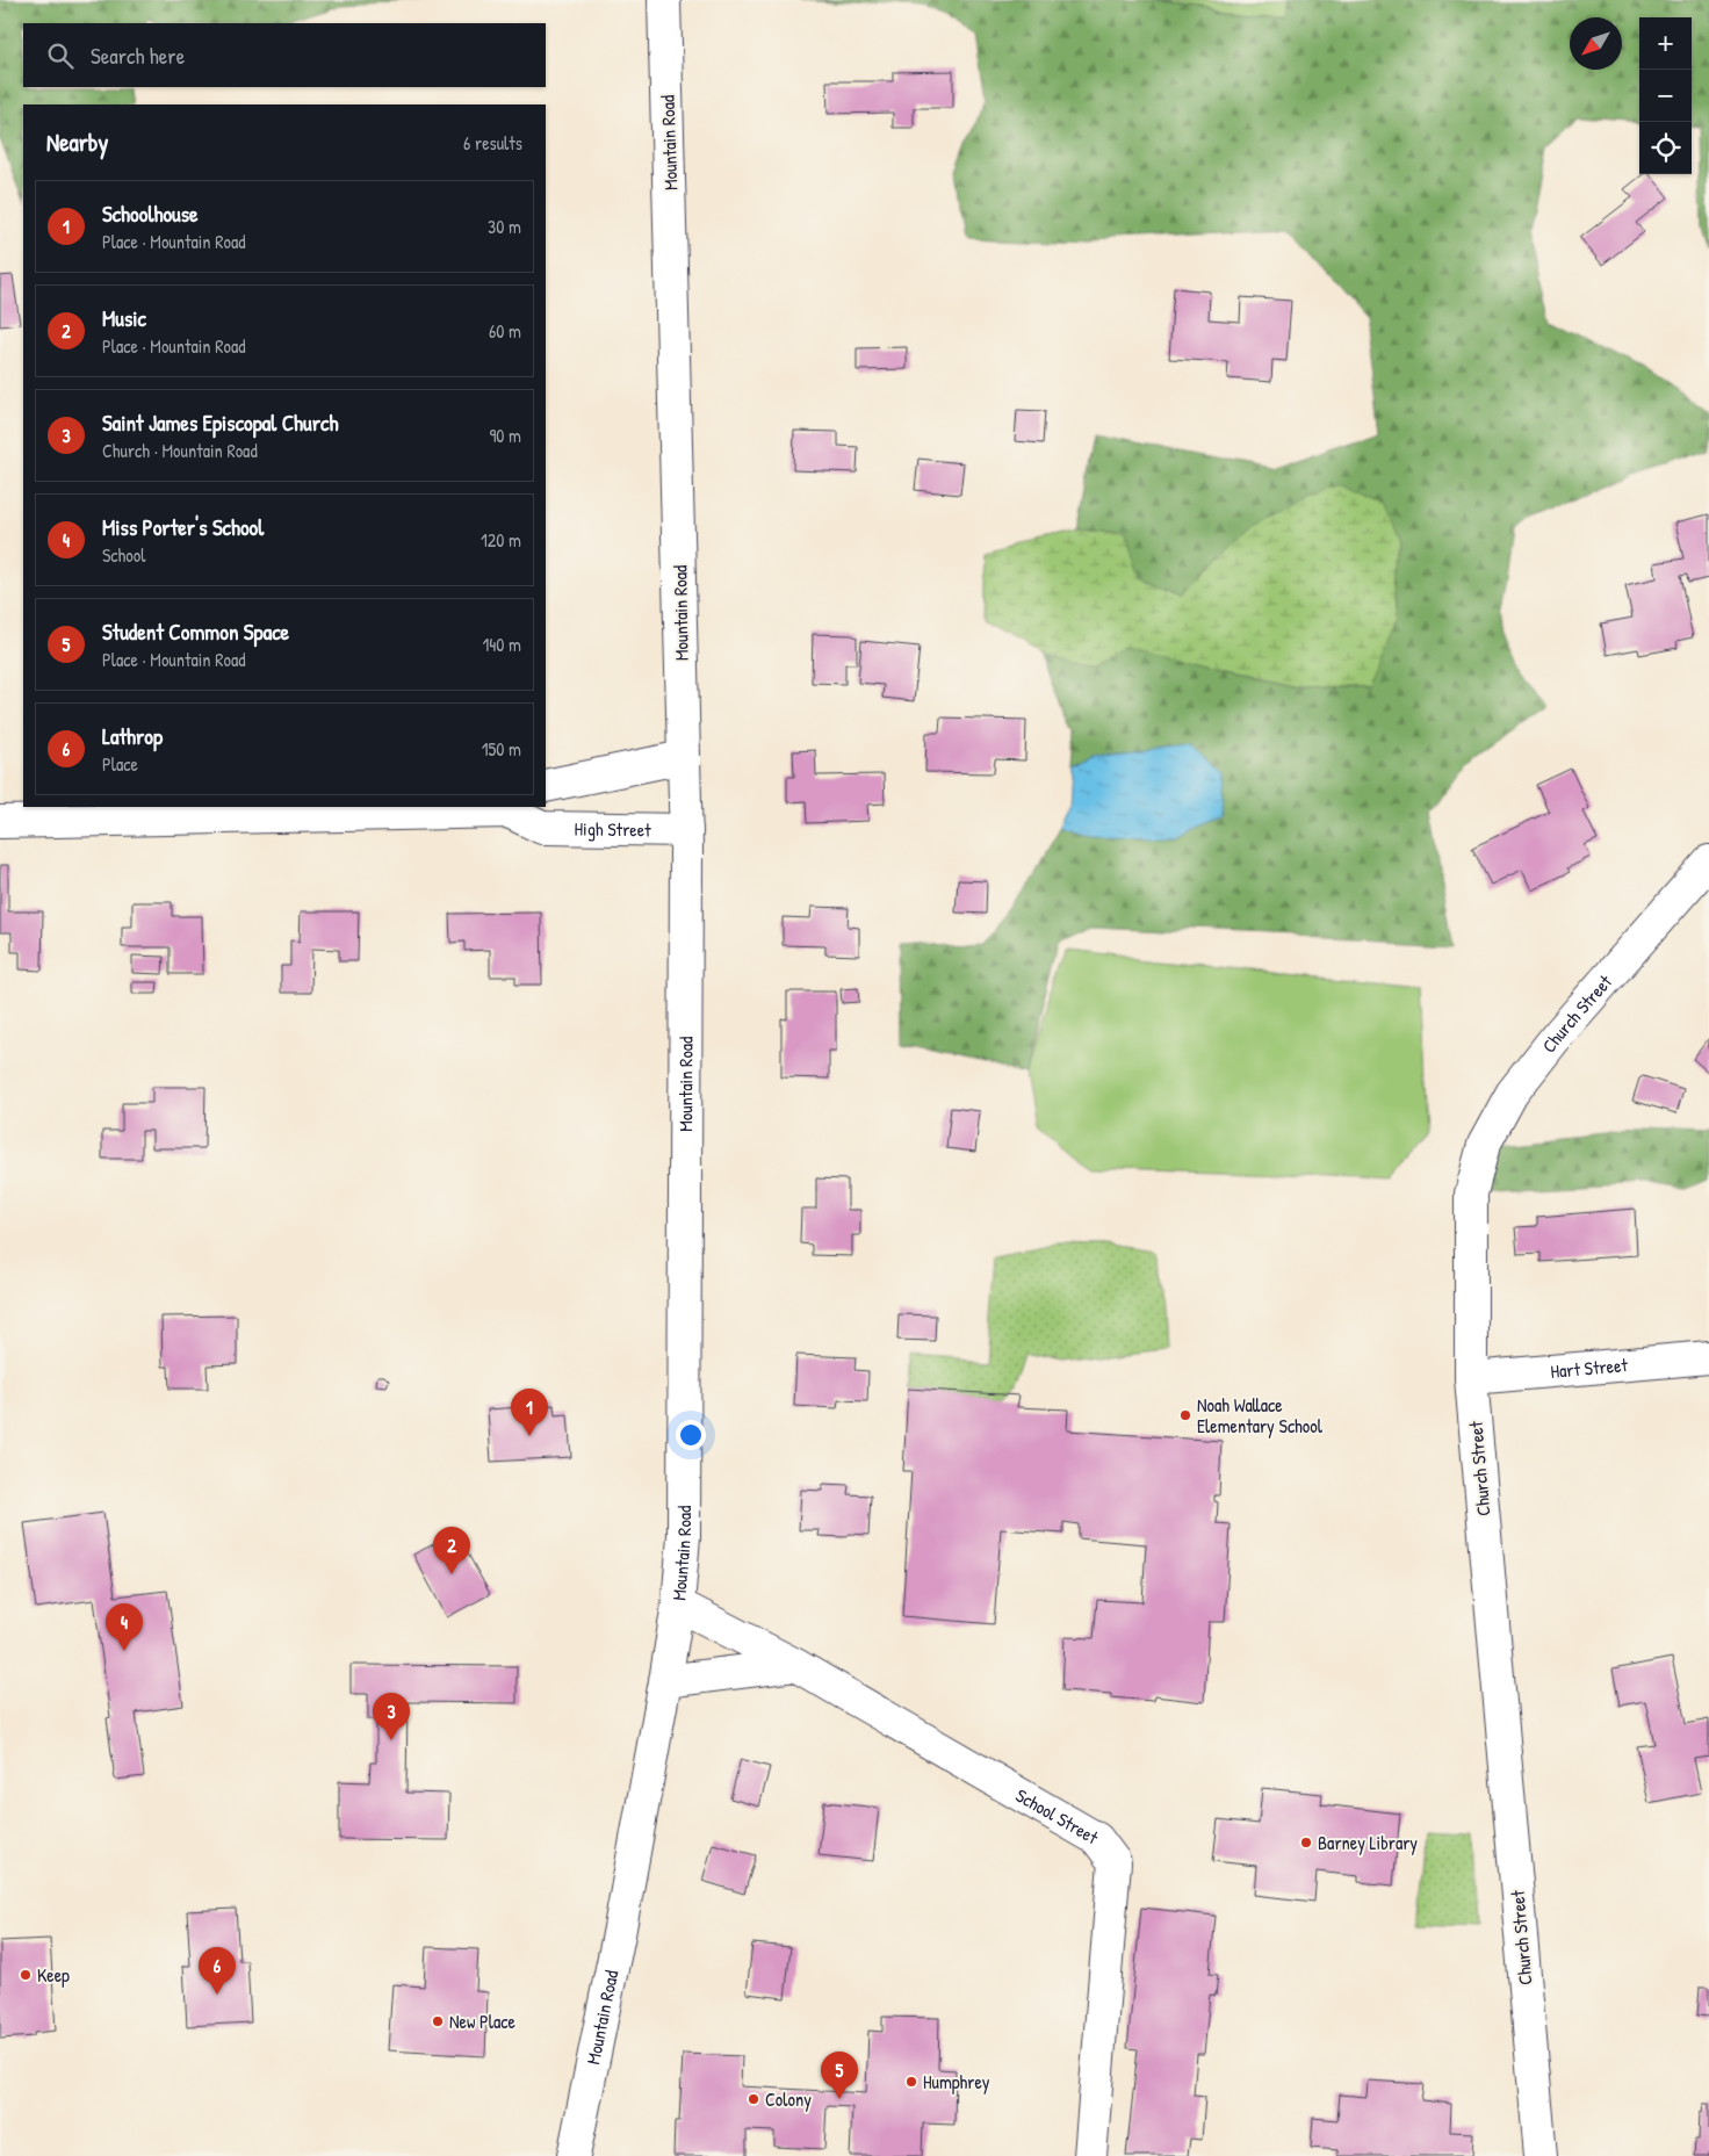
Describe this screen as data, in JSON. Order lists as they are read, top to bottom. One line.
{"streets":{"street":["Mountain Road","High Street","Church Street","Hart Street","School Street"]},"crossings":[["Mountain Road","High Street"],["Mountain Road","School Street"],["Church Street","Hart Street"]],"places":["Noah Wallace Elementary School","Barney Library","Keep","New Place","Humphrey","Colony"],"north":"bottom left","page":{"map_buttons":["+","−"],"search":"Search here","heading":["Nearby","6 results"],"list":[{"mark":"1","name":"Schoolhouse","note":"Place · Mountain Road","value":"30 m"},{"mark":"2","name":"Music","note":"Place · Mountain Road","value":"60 m"},{"mark":"3","name":"Saint James Episcopal Church","note":"Church · Mountain Road","value":"90 m"},{"mark":"4","name":"Miss Porter's School","note":"School","value":"120 m"},{"mark":"5","name":"Student Common Space","note":"Place · Mountain Road","value":"140 m"},{"mark":"6","name":"Lathrop","note":"Place","value":"150 m"}],"pins":["1","2","4","3","6","5"]}}
